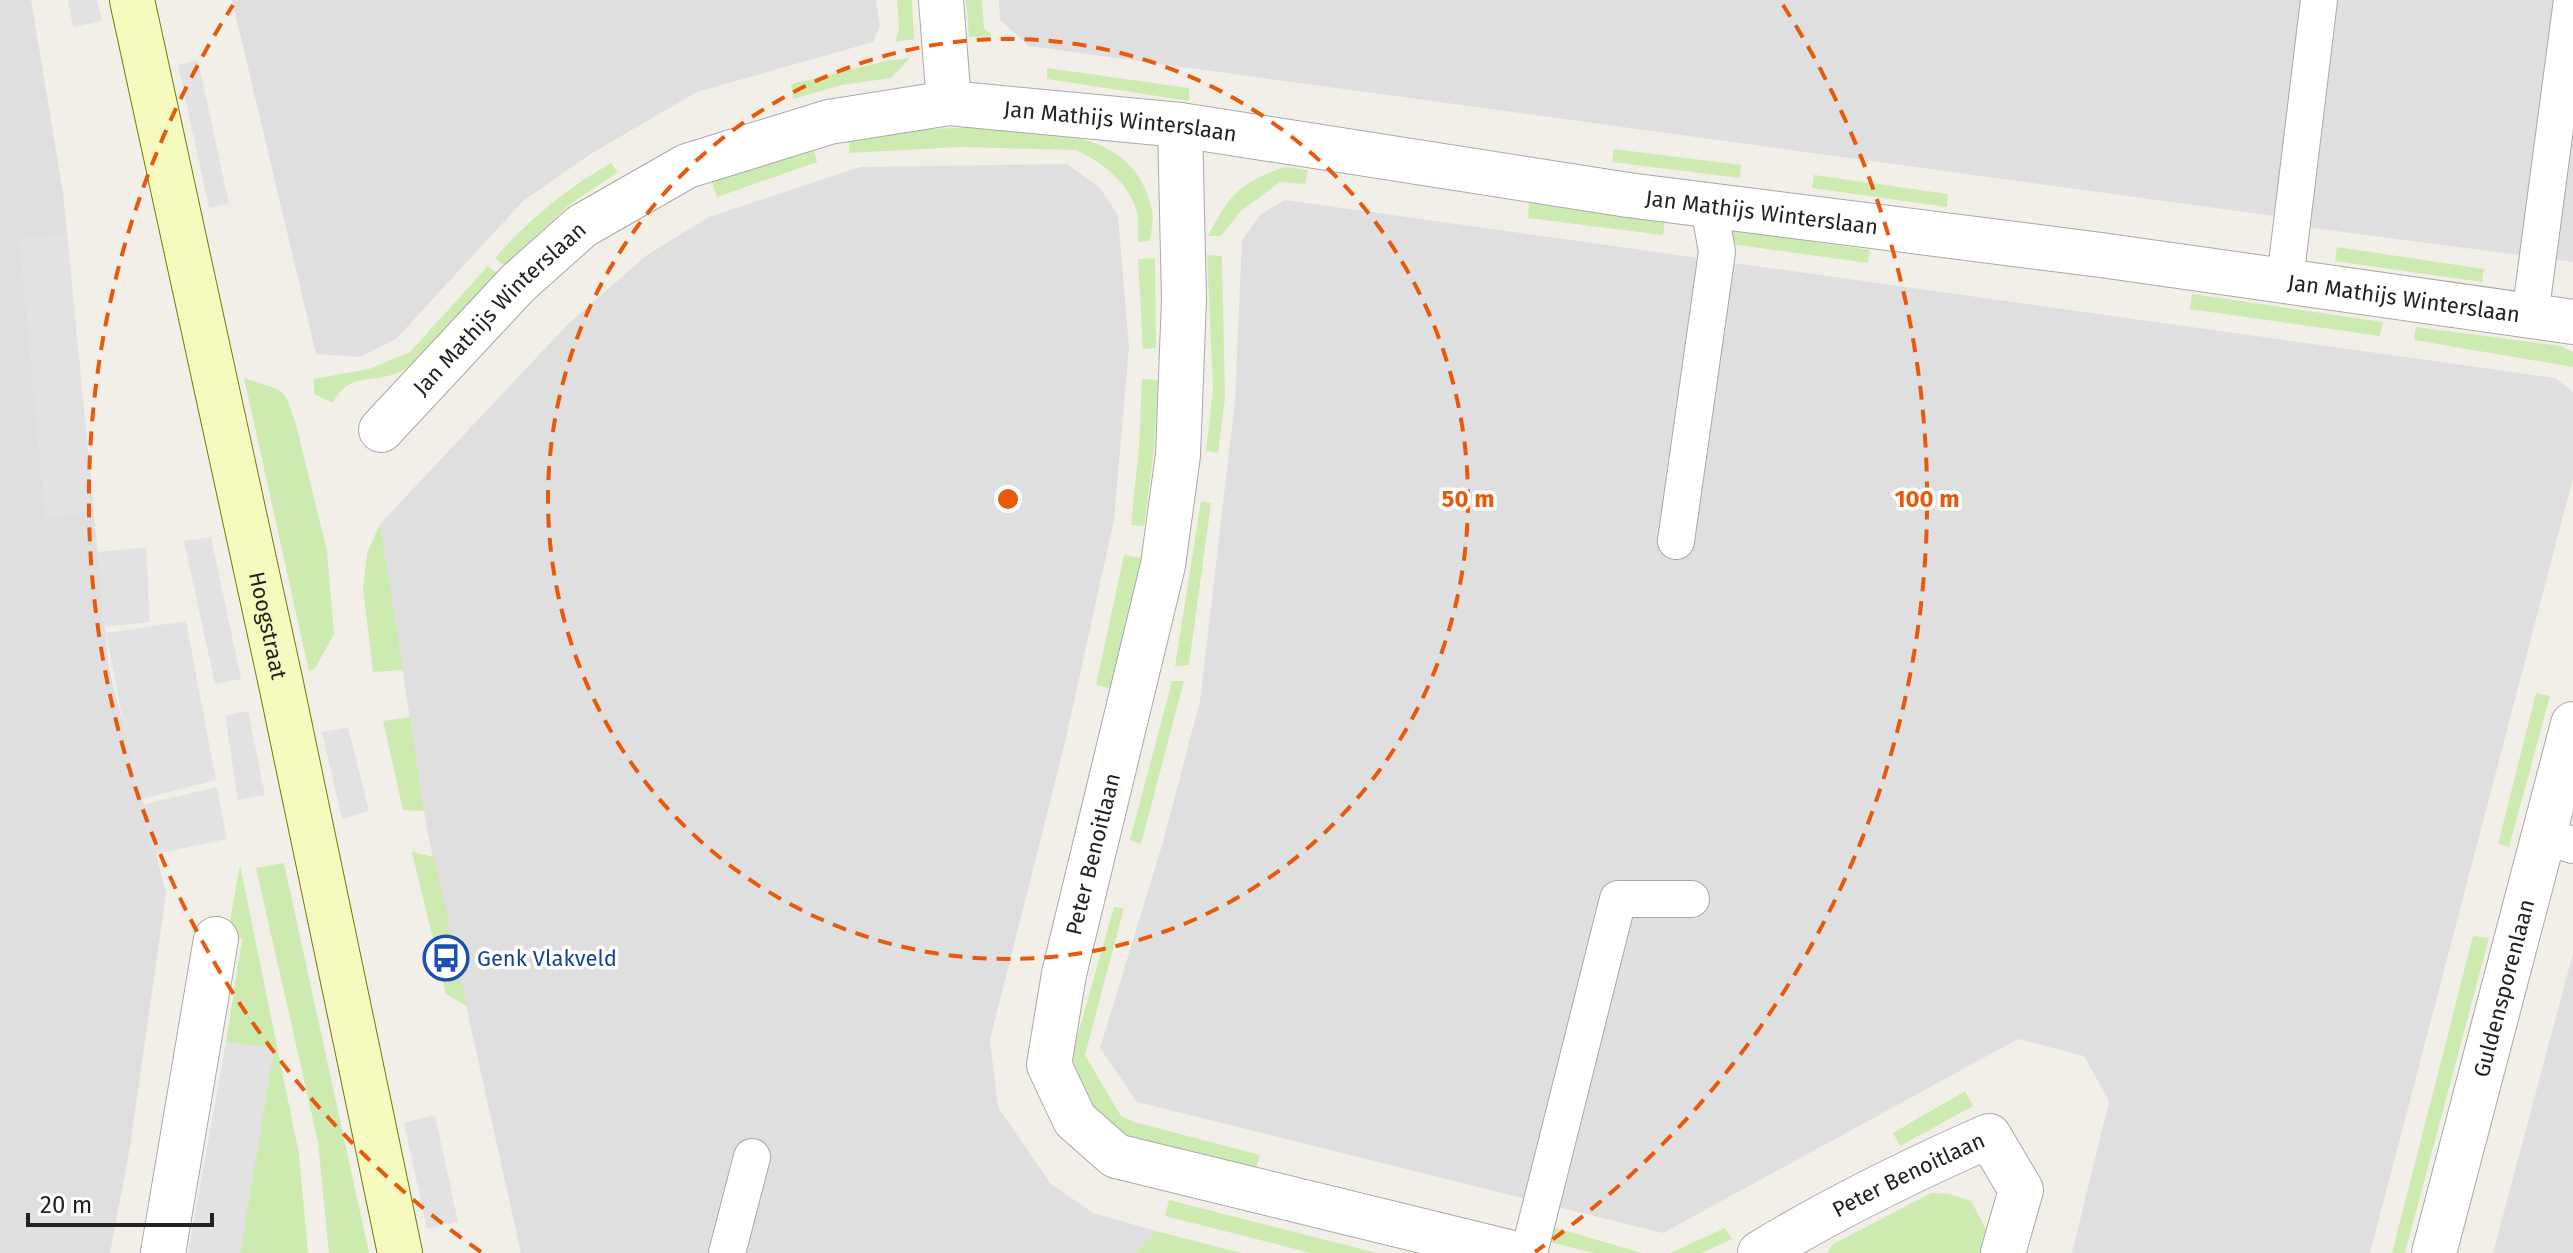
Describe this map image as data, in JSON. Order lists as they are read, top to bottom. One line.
{"streets":{"main road":["Hoogstraat"],"street":["Jan Mathijs Winterslaan","Peter Benoitlaan","Guldensporenlaan"]},"crossings":[["Jan Mathijs Winterslaan","Peter Benoitlaan"]],"places":{"bus stop":["Genk Vlakveld"]},"scale_bar":"20 m","rings":["50 m","100 m"]}
